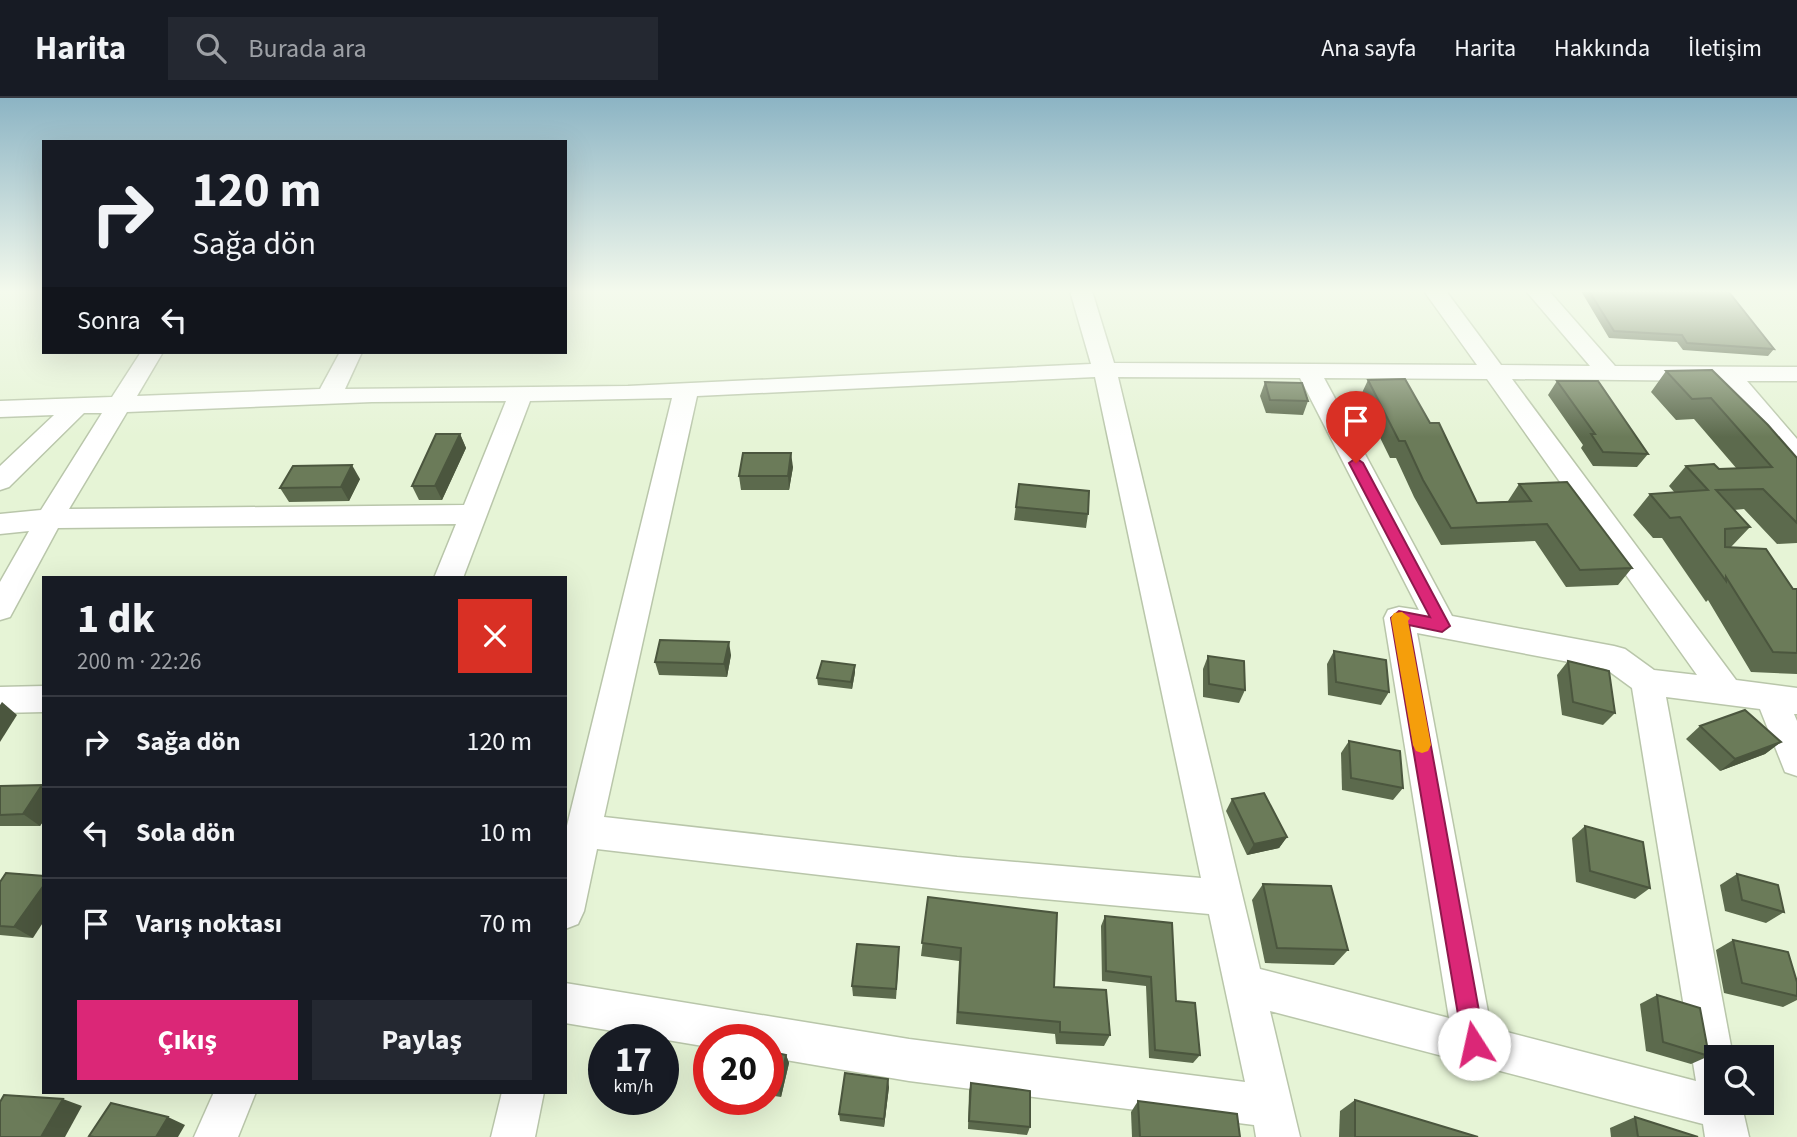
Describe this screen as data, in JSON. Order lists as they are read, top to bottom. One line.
{"page":{"header":"Harita","search":"Burada ara","nav":["Ana sayfa","Harita","Hakkında","İletişim"],"turn":["120 m","Sağa dön"],"then":"Sonra","heading":["1 dk","200 m · 22:26"],"list":[{"name":"Sağa dön","value":"120 m"},{"name":"Sola dön","value":"10 m"},{"name":"Varış noktası","value":"70 m"}],"buttons":["Çıkış","Paylaş"],"speed":"17 km/h","limit":"20"}}
